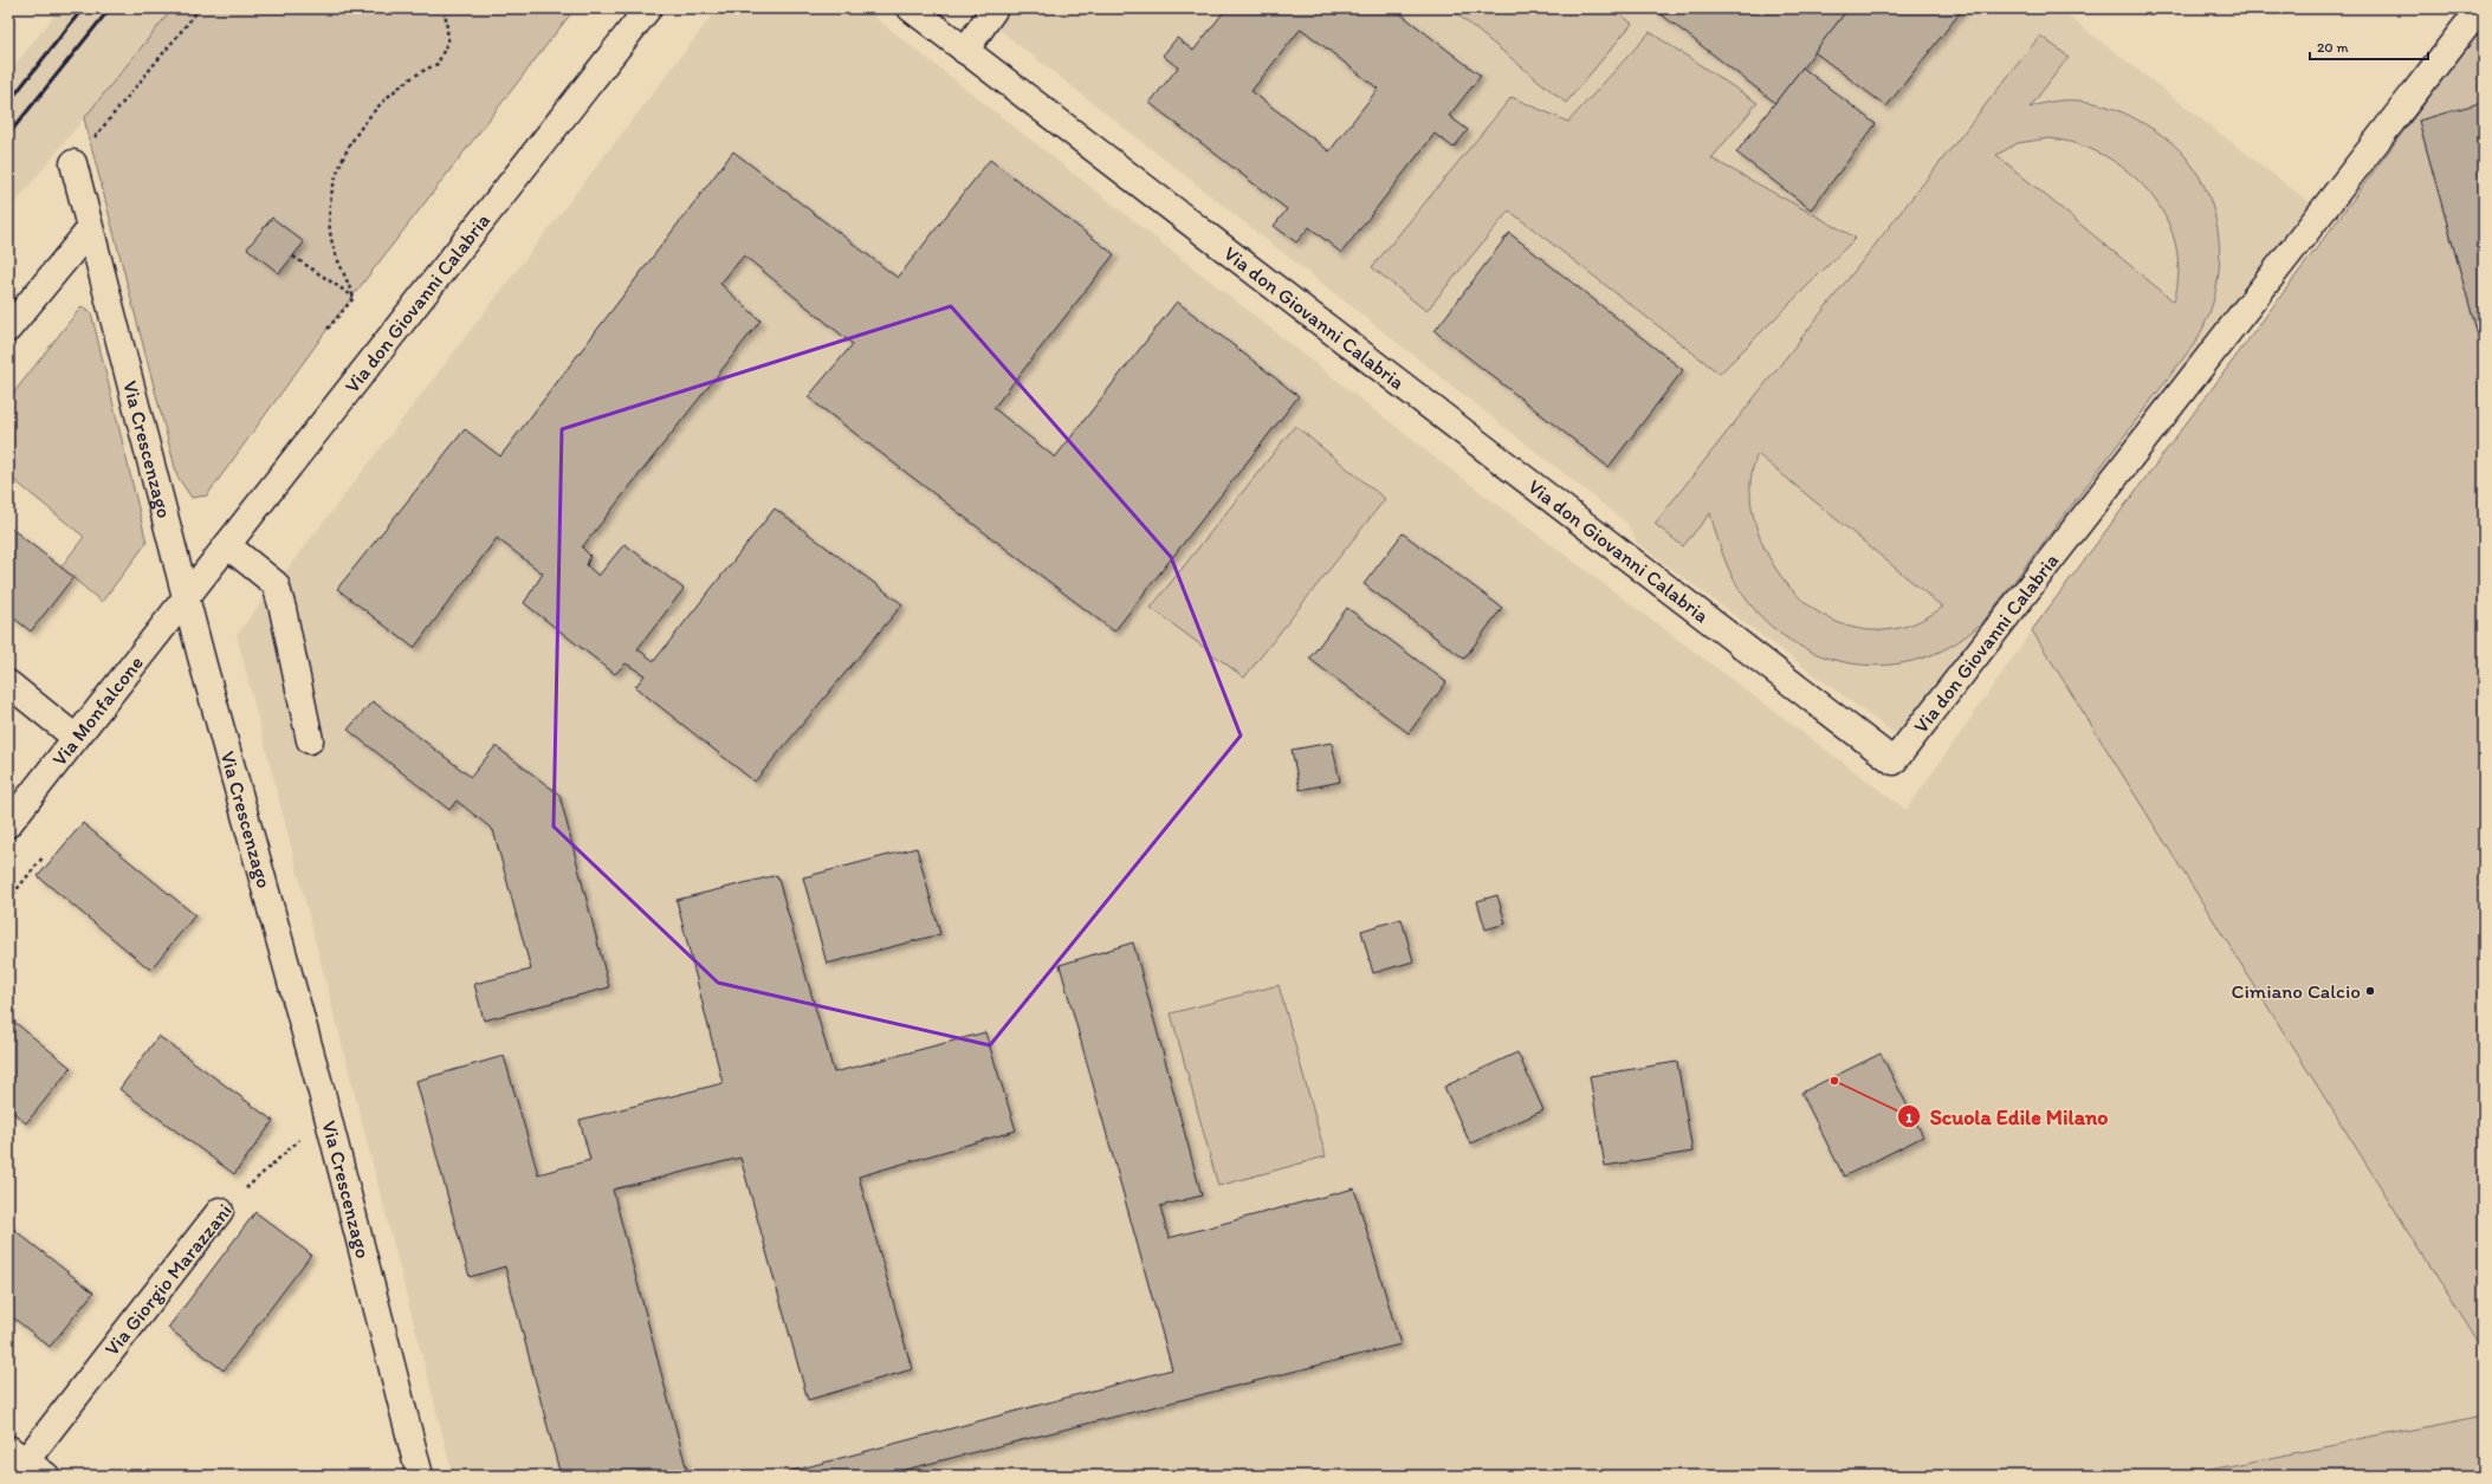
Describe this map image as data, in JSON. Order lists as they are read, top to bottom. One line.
{"streets":{"street":["Via don Giovanni Calabria","Via Crescenzago","Via Monfalcone","Via Giorgio Marazzani"]},"crossings":[["Via don Giovanni Calabria","Via Crescenzago"],["Via don Giovanni Calabria","Via Monfalcone"],["Via Crescenzago","Via Monfalcone"],["Via Crescenzago","Via Giorgio Marazzani"]],"places":["Cimiano Calcio","Scuola Edile Milano"],"scale_bar":"20 m"}
